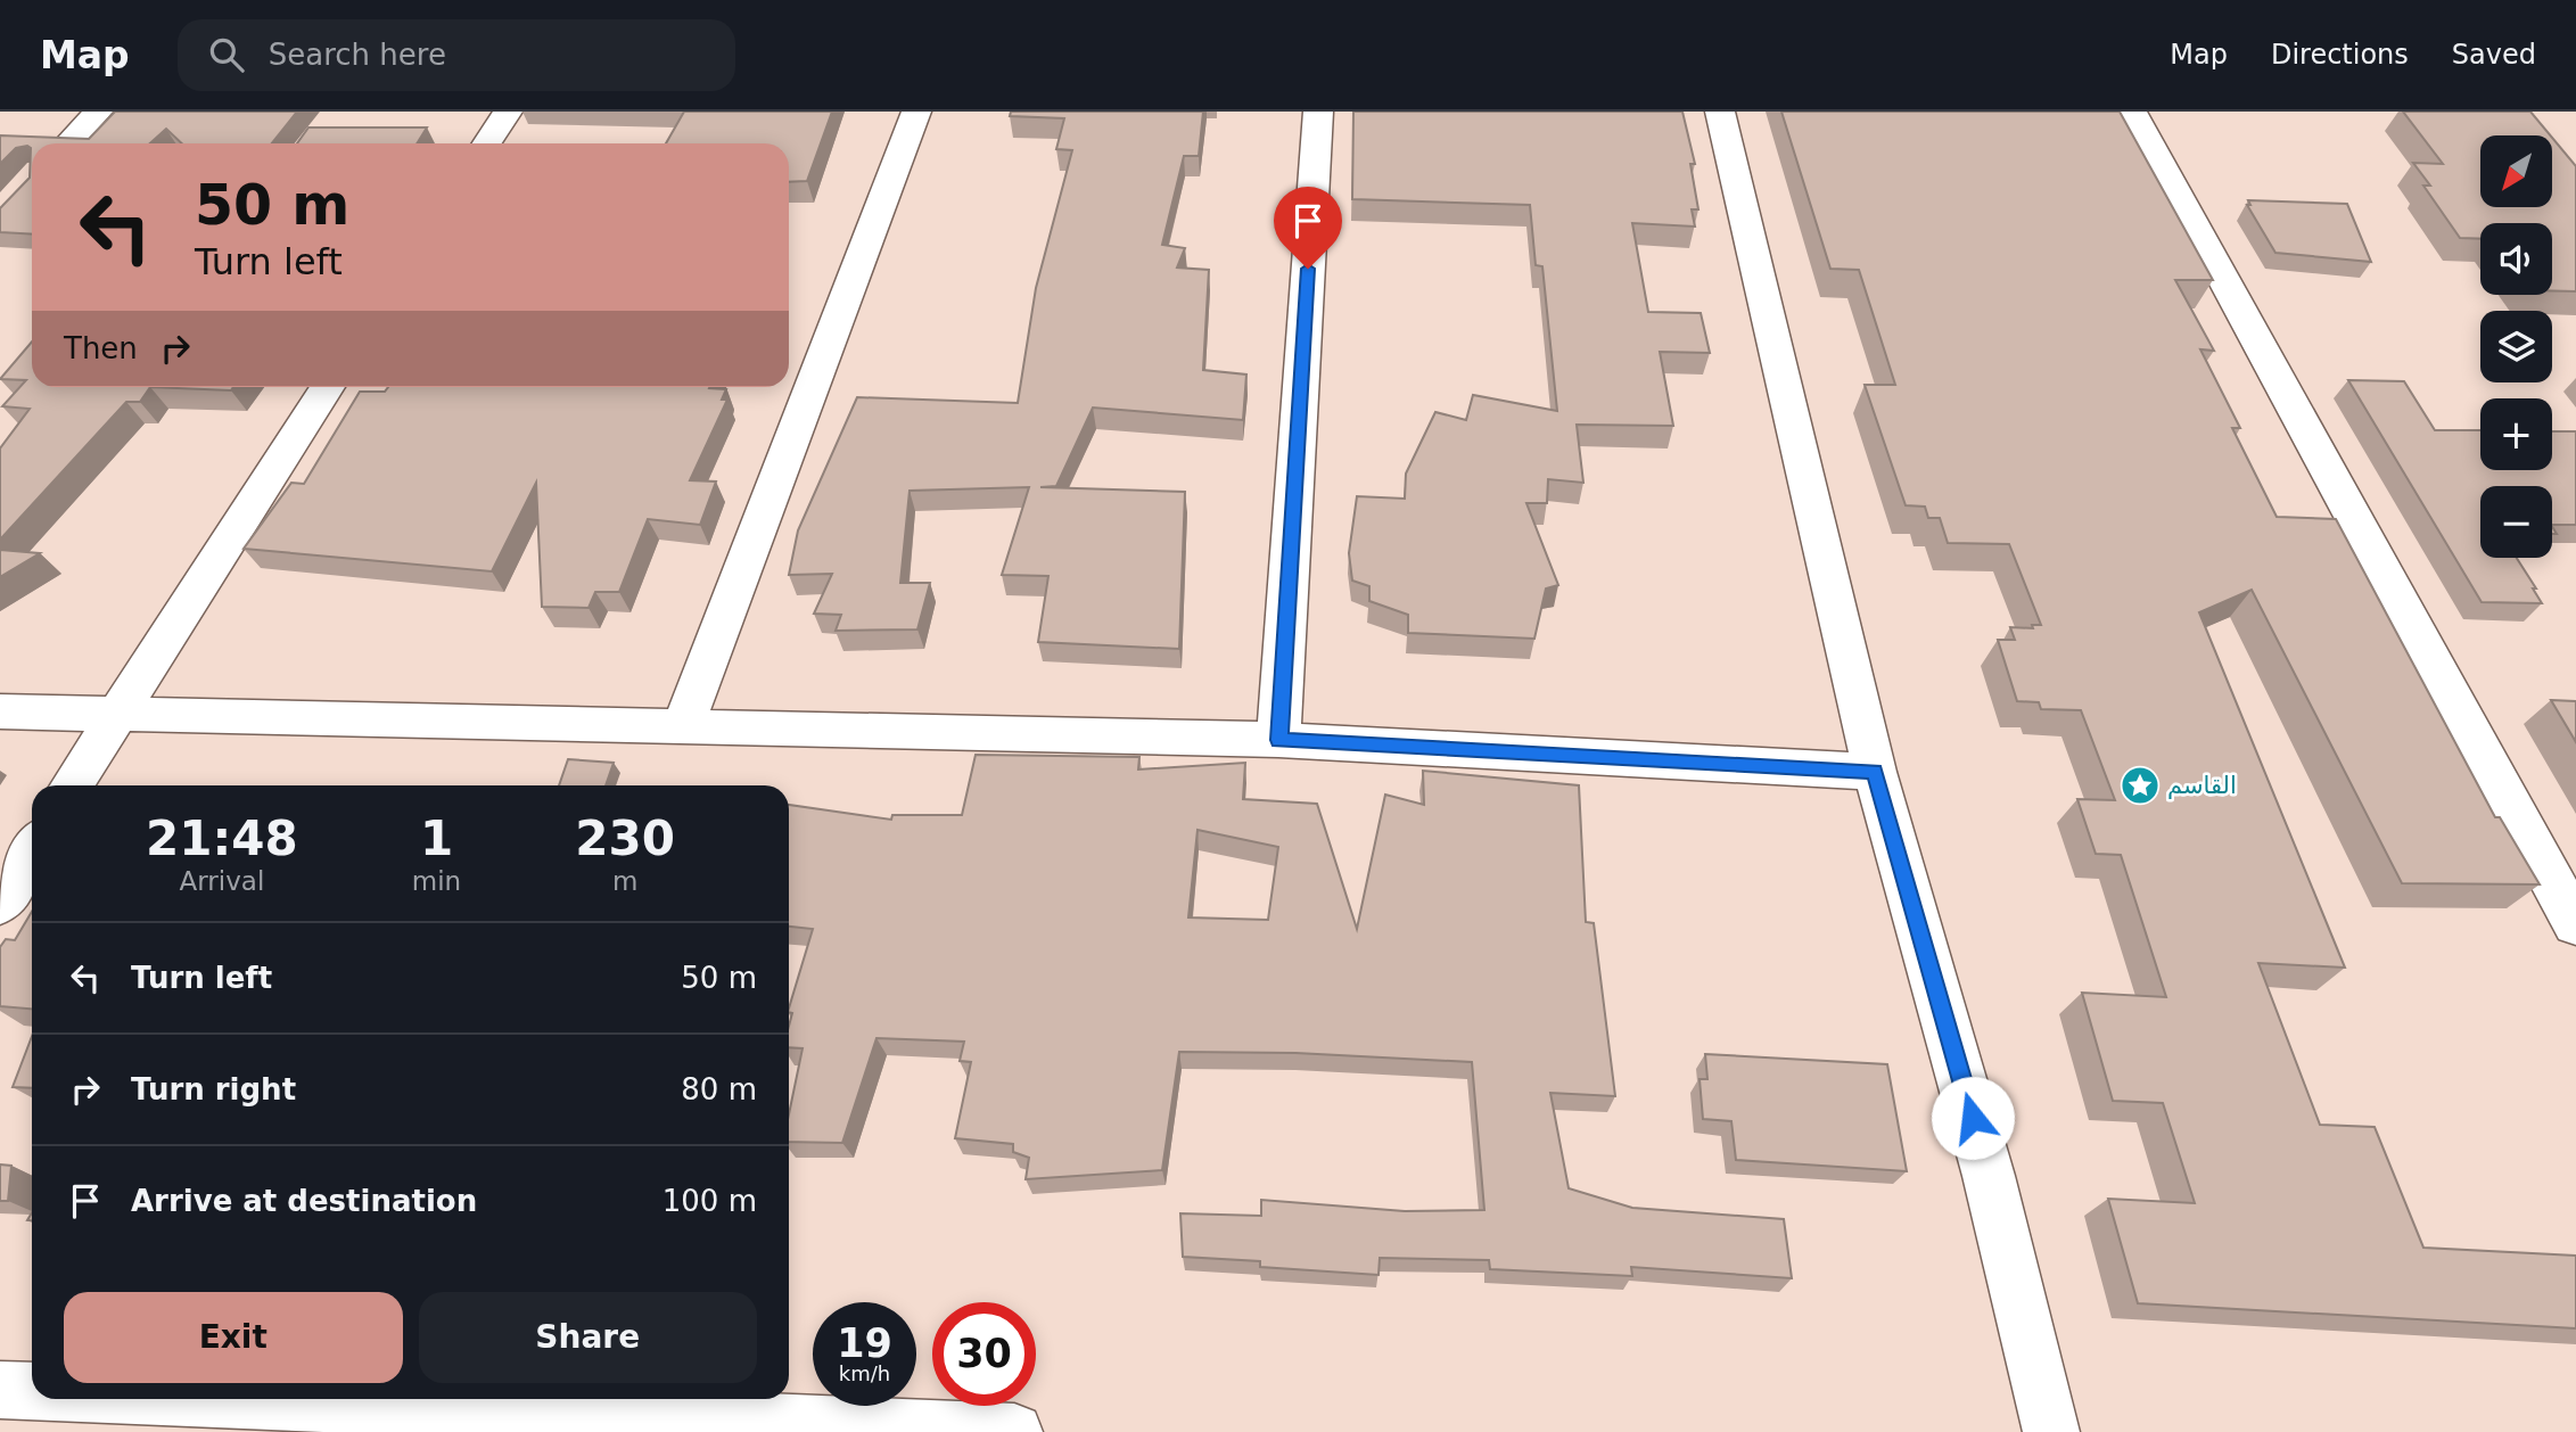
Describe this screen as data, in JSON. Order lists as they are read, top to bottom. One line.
{"places":{"place":["القاسم"]},"north":"bottom left","page":{"header":"Map","search":"Search here","nav":["Map","Directions","Saved"],"map_buttons":["+","−"],"turn":["50 m","Turn left"],"then":"Then","eta":["21:48","Arrival","1","min","230","m"],"list":[{"name":"Turn left","value":"50 m"},{"name":"Turn right","value":"80 m"},{"name":"Arrive at destination","value":"100 m"}],"buttons":["Exit","Share"],"speed":"19 km/h","limit":"30"}}
